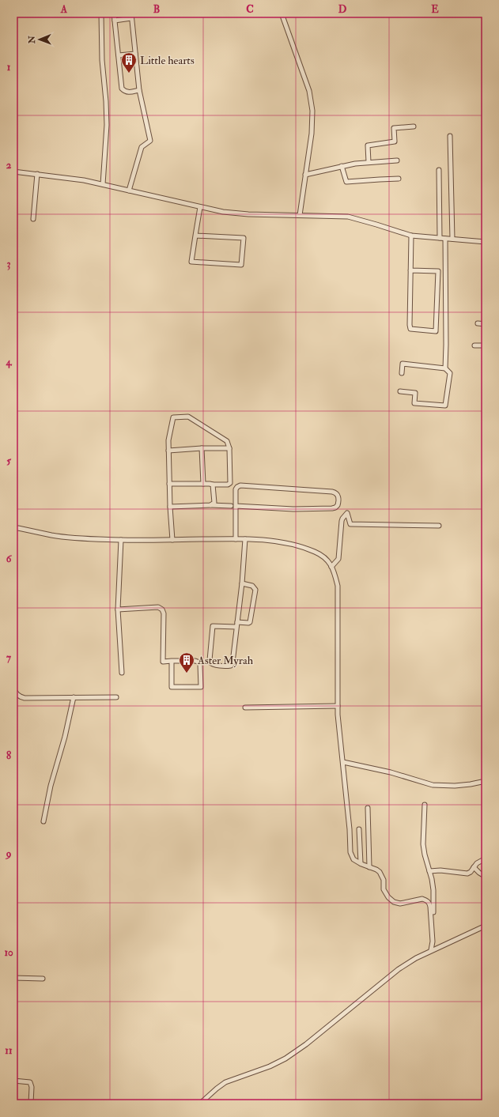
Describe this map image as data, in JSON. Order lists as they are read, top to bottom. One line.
{"places":{"building":["Little hearts","Aster Myrah"]},"north":"left","grid":{"columns":["A","B","C","D","E"],"rows":["1","2","3","4","5","6","7","8","9","10","11"]}}
